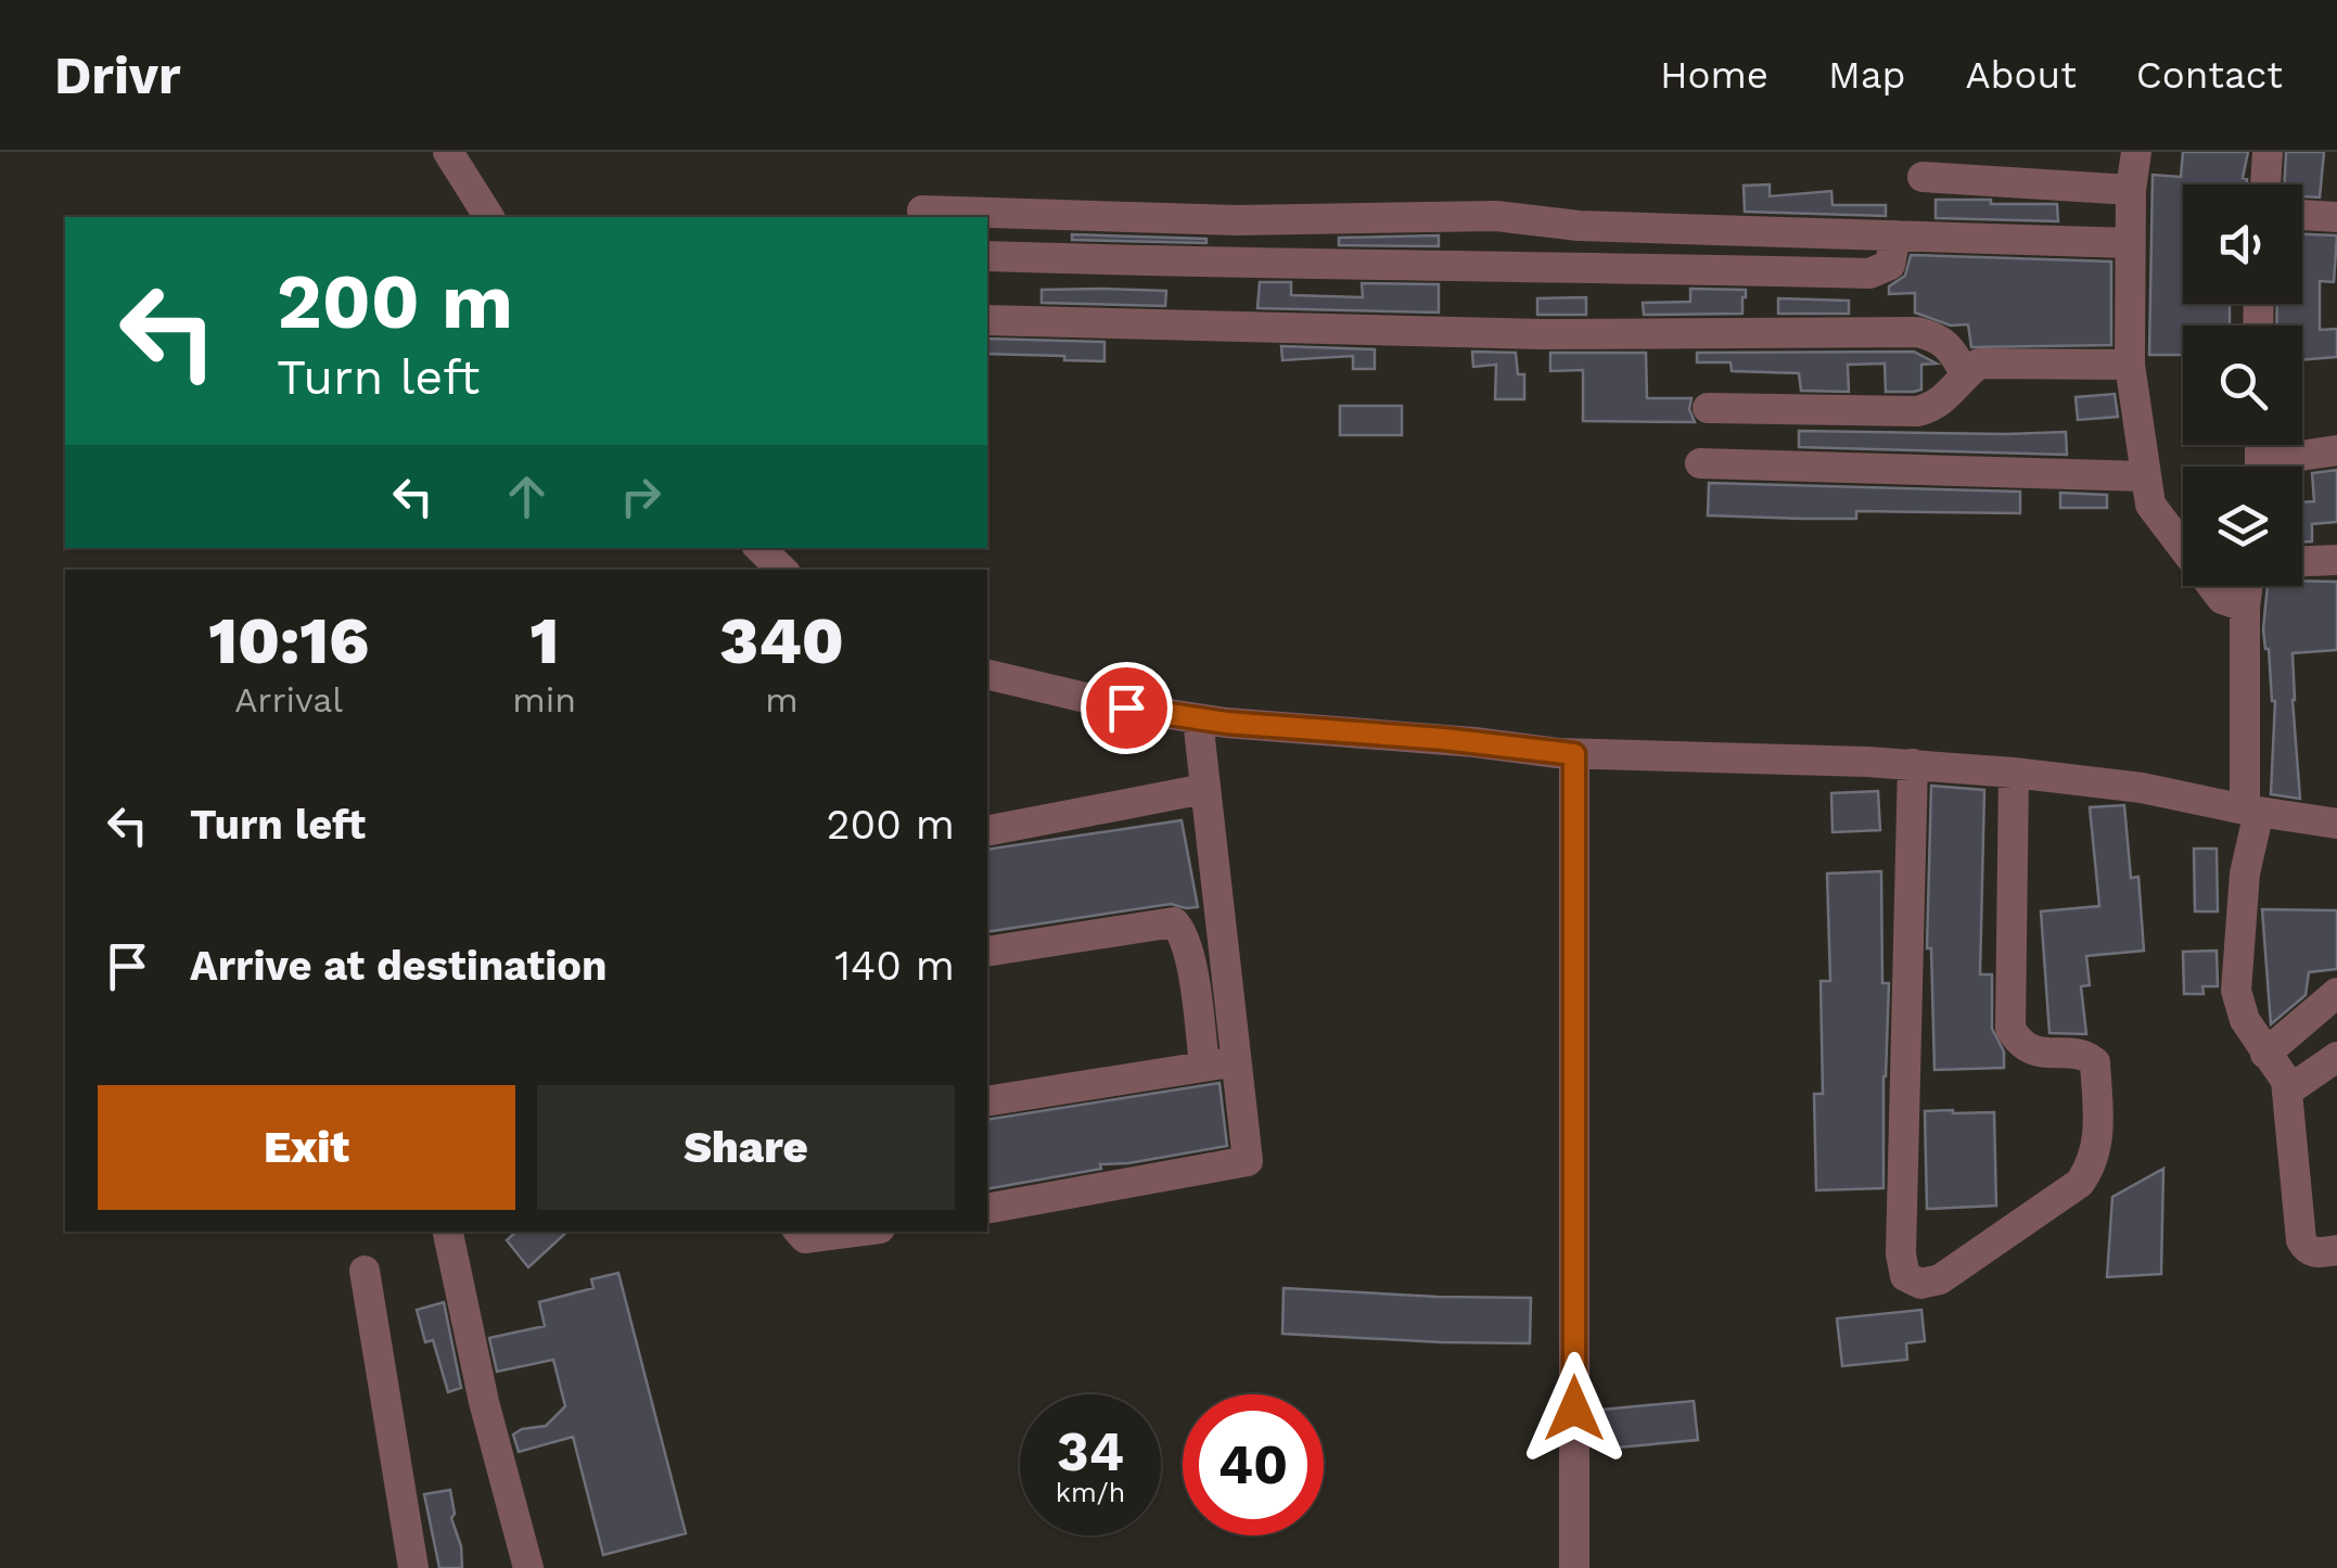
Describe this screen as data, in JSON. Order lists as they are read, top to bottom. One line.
{"page":{"header":"Drivr","nav":["Home","Map","About","Contact"],"turn":["200 m","Turn left"],"eta":["10:16","Arrival","1","min","340","m"],"list":[{"name":"Turn left","value":"200 m"},{"name":"Arrive at destination","value":"140 m"}],"buttons":["Exit","Share"],"speed":"34 km/h","limit":"40"}}
